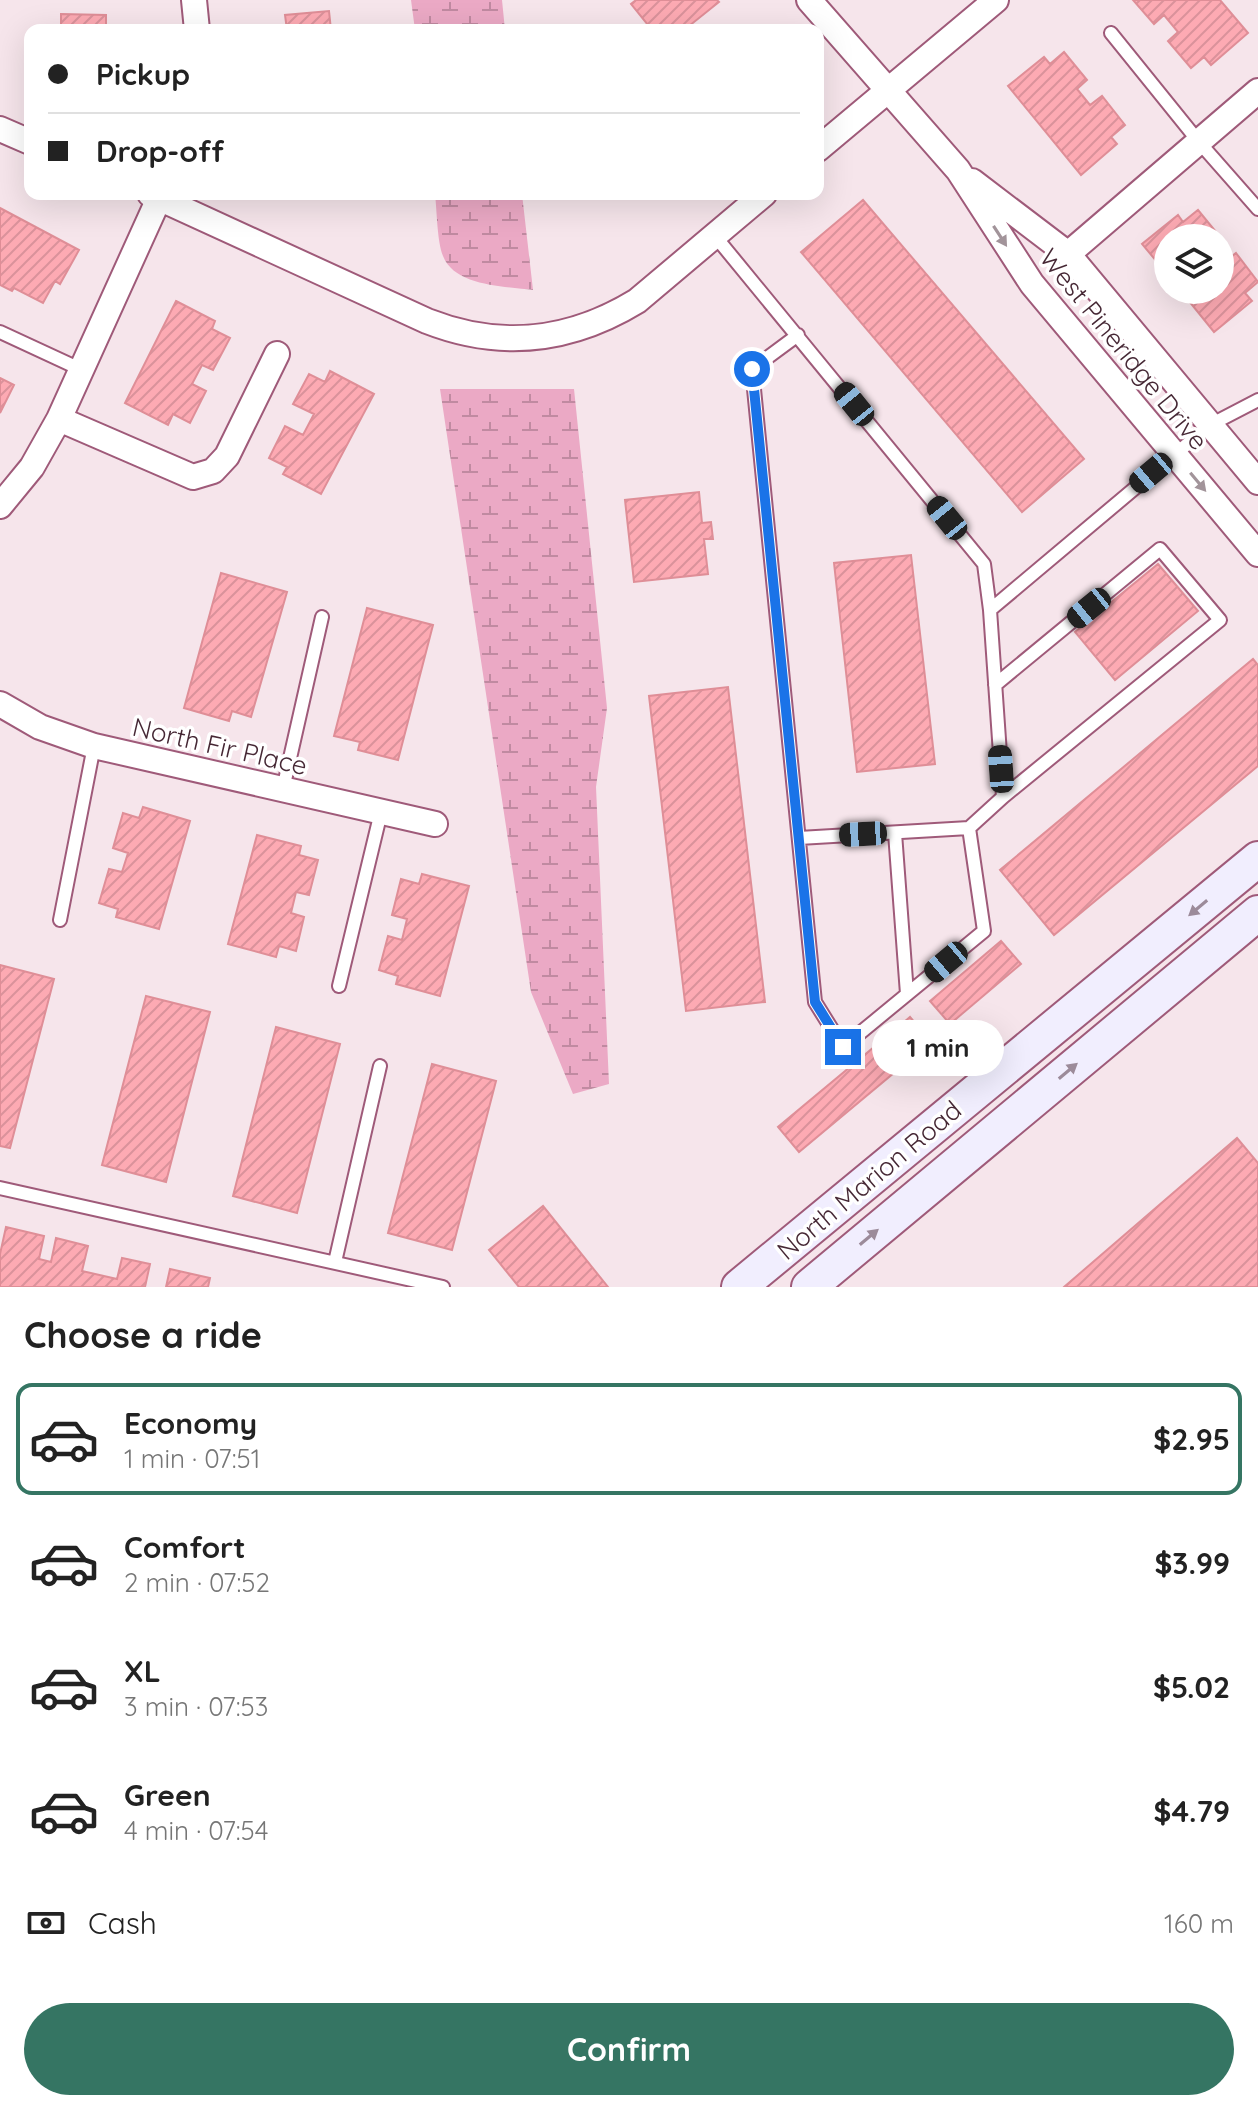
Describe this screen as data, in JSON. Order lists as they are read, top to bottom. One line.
{"streets":{"main road":["North Marion Road"],"street":["West Pineridge Drive","North Fir Place"]},"page":{"banner":["Pickup","Drop-off"],"bubble":"1 min","heading":"Choose a ride","list":[{"name":"Economy","note":"1 min · 07:51","value":"$2.95"},{"name":"Comfort","note":"2 min · 07:52","value":"$3.99"},{"name":"XL","note":"3 min · 07:53","value":"$5.02"},{"name":"Green","note":"4 min · 07:54","value":"$4.79"}],"pay":["Cash","160 m"],"buttons":"Confirm"}}
